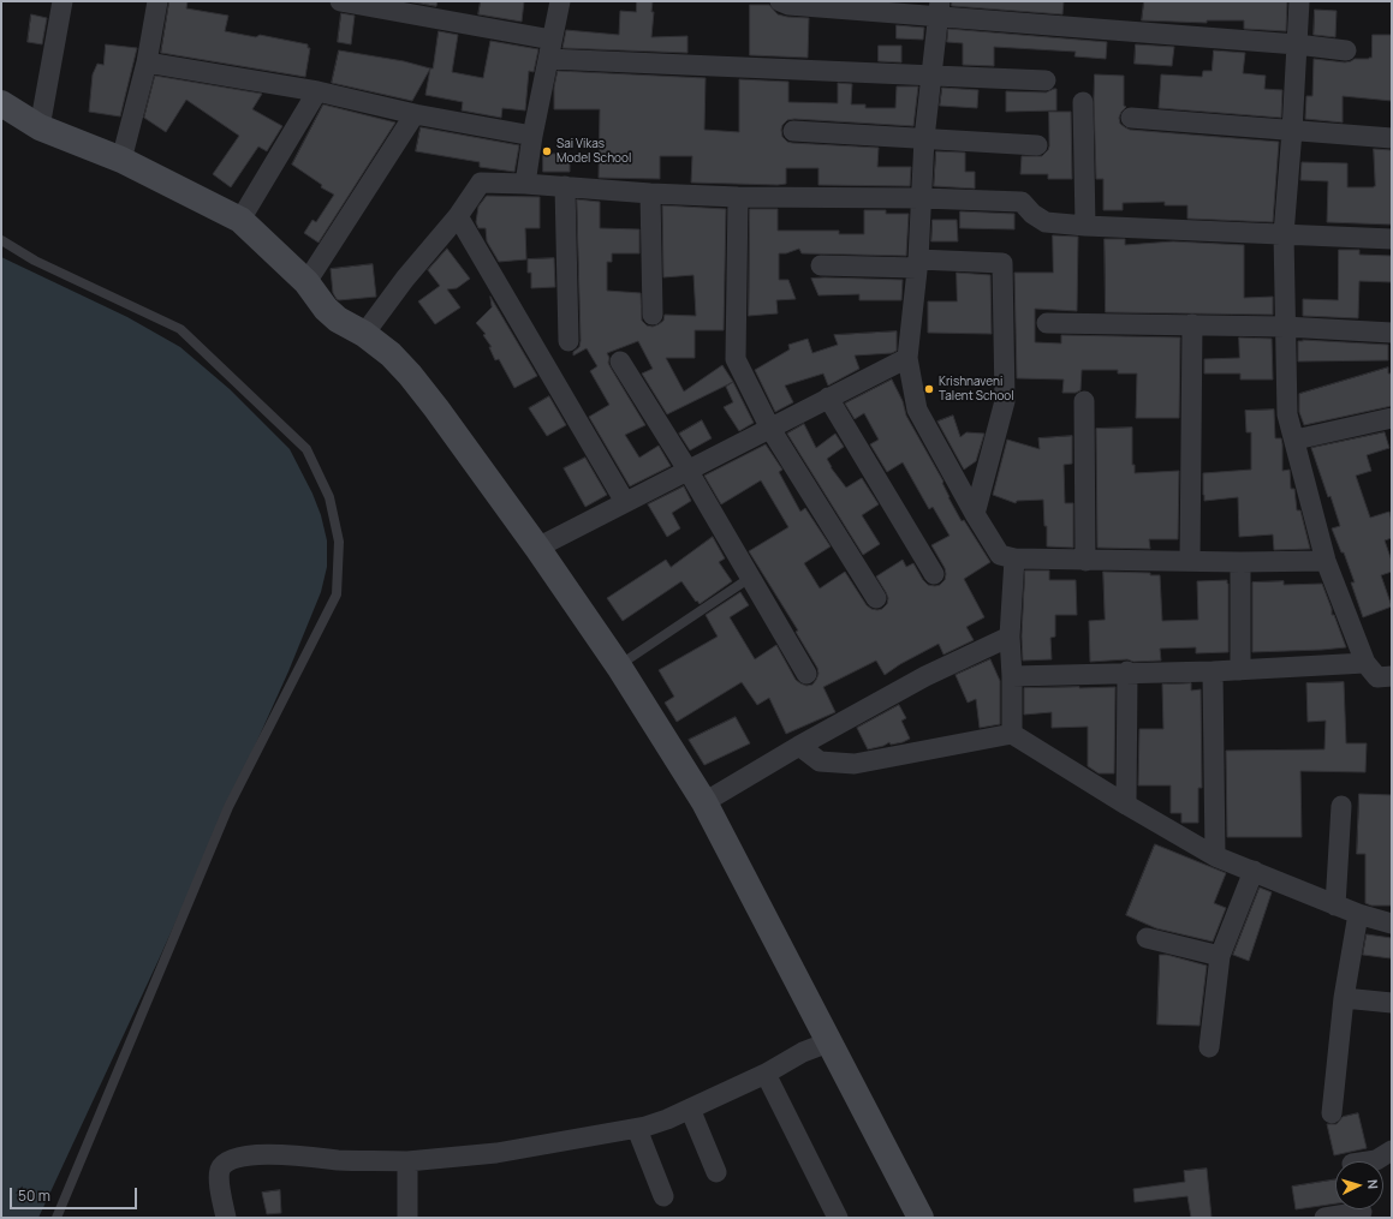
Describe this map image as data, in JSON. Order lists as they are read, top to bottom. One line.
{"places":["Sai Vikas Model School","Krishnaveni Talent School"],"scale_bar":"50 m","north":"right"}
